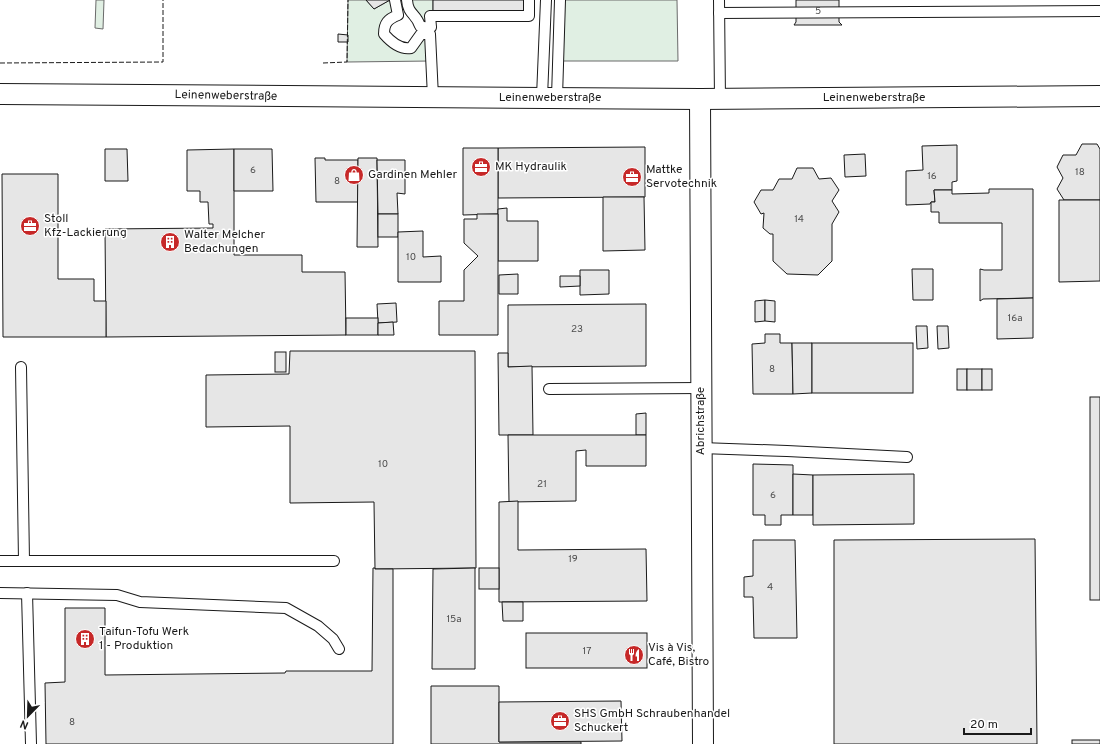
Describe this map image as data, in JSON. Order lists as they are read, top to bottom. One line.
{"streets":{"street":["Leinenweberstraße","Abrichstraße"]},"crossings":[["Leinenweberstraße","Abrichstraße"]],"places":{"office":["MK Hydraulik","Mattke Servotechnik","Stoll Kfz-Lackierung","SHS GmbH Schraubenhandel Schuckert"],"shop":["Gardinen Mehler"],"building":["Walter Melcher Bedachungen","Taifun-Tofu Werk 1 - Produktion"],"restaurant":["Vis à Vis, Café, Bistro"]},"house_numbers":["5","6","18","16","8","14","10","16a","23","8","10","21","6","19","4","15a","17","8"],"scale_bar":"20 m","north":"bottom left"}
